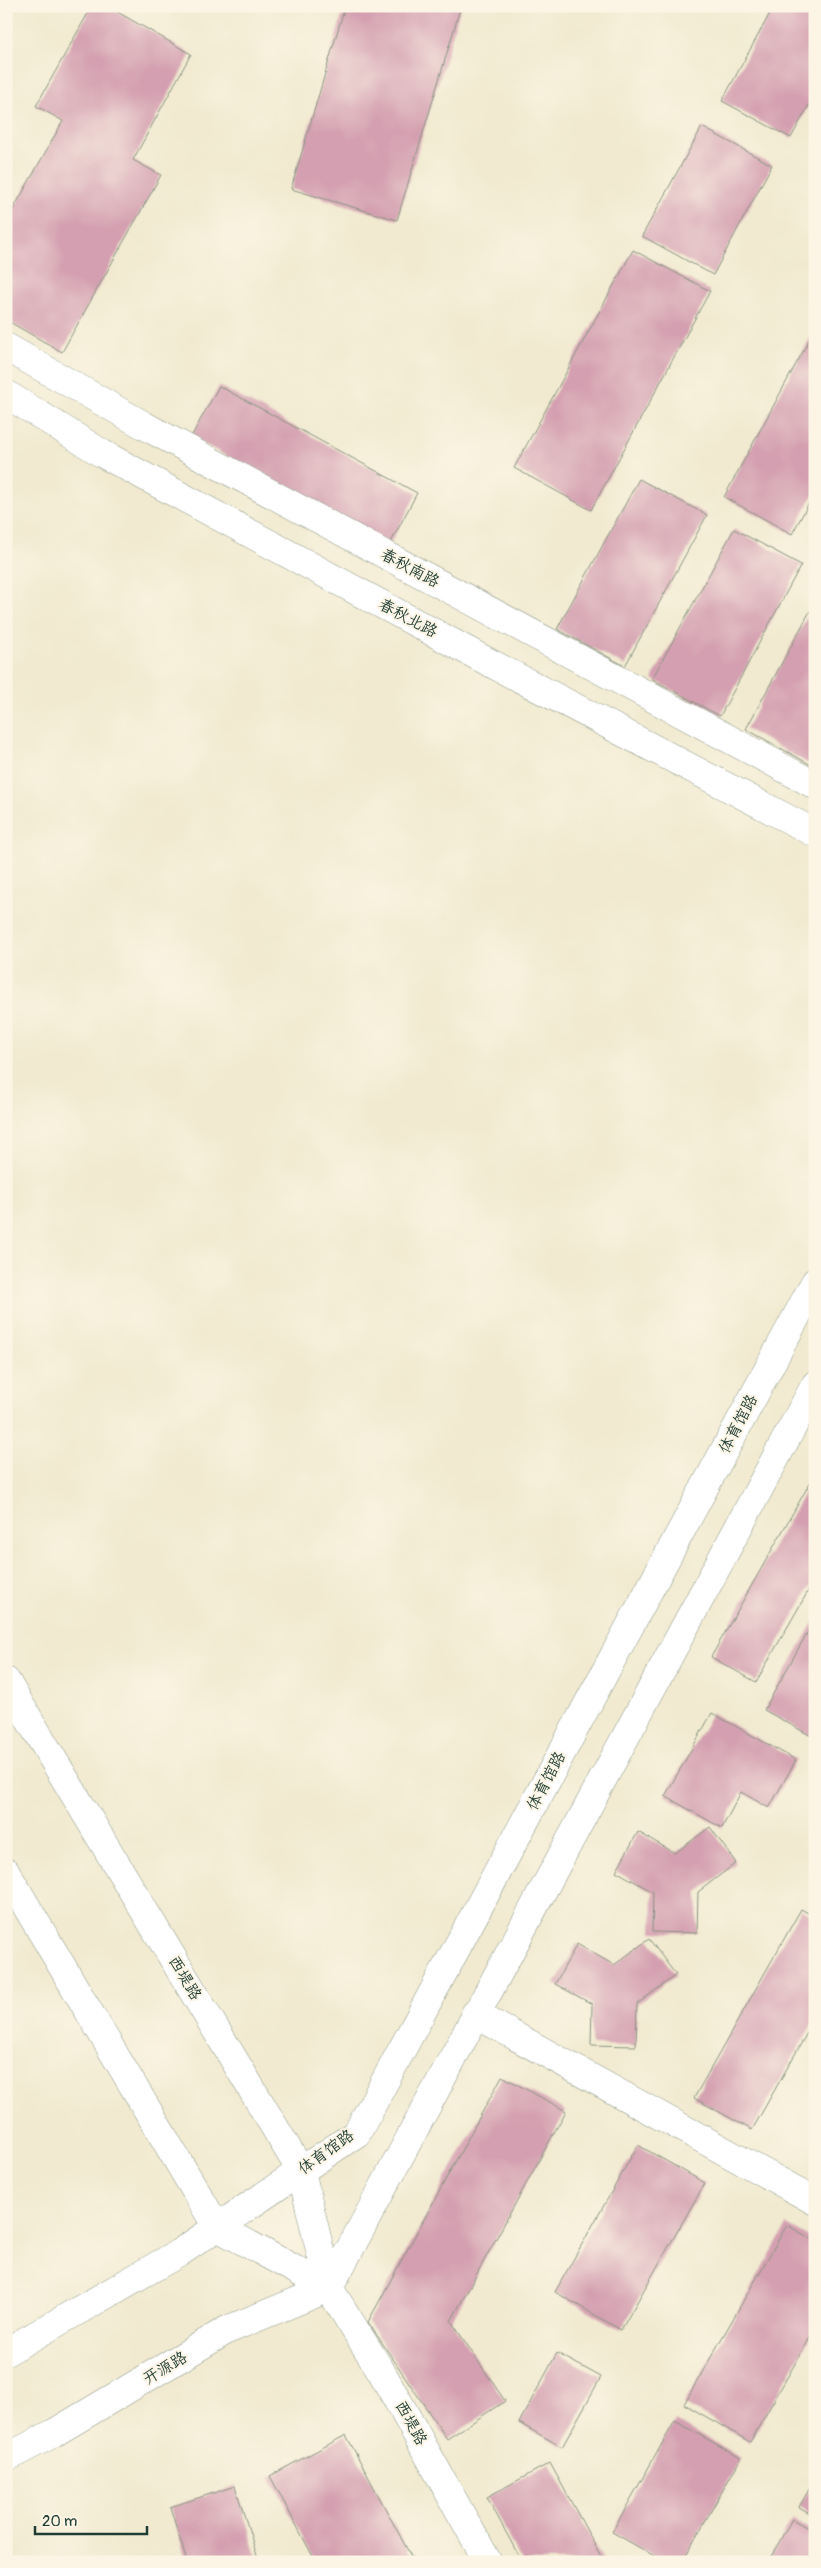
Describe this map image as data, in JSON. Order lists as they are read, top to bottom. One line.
{"streets":{"street":["春秋南路","春秋北路","体育馆路","西堤路","开源路"]},"crossings":[["体育馆路","西堤路"],["西堤路","开源路"]],"scale_bar":"20 m"}
